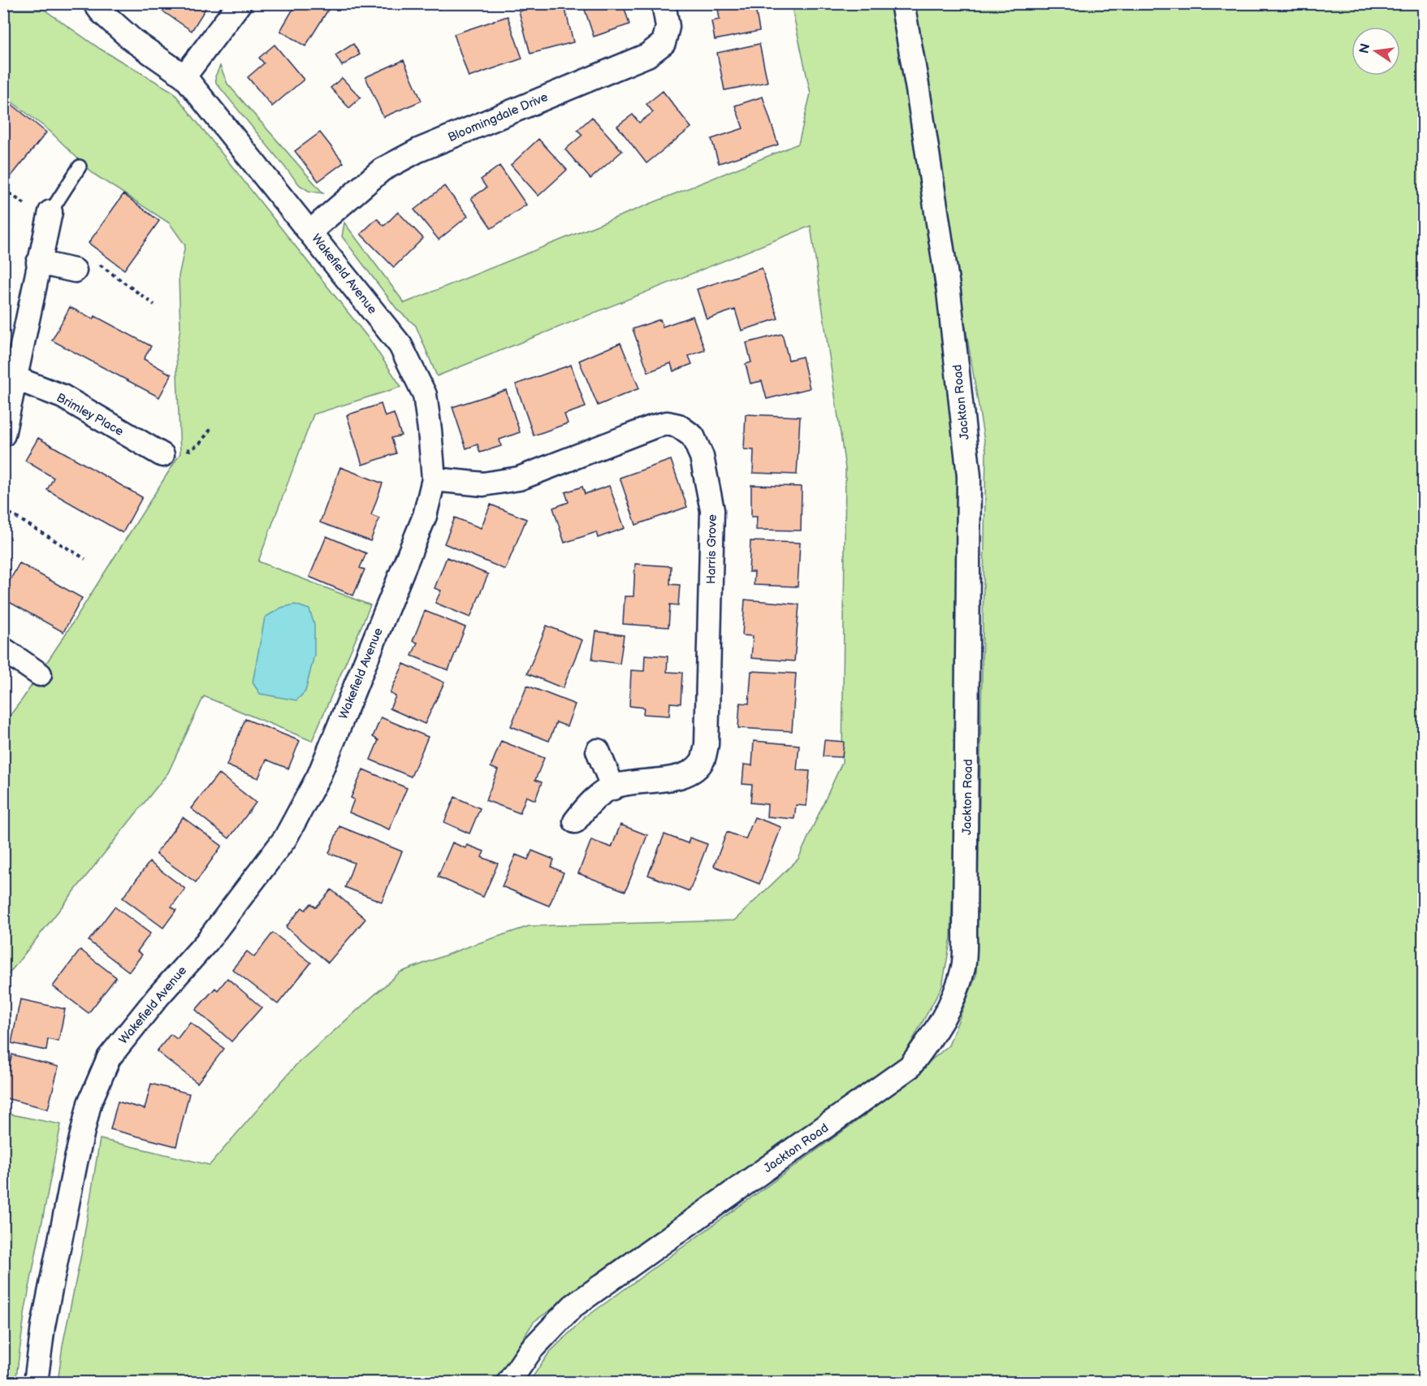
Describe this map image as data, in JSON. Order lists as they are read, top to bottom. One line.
{"streets":{"street":["Bloomingdale Drive","Wakefield Avenue","Jackton Road","Brimley Place","Harris Grove"]},"crossings":[["Bloomingdale Drive","Wakefield Avenue"],["Wakefield Avenue","Harris Grove"]],"north":"left"}
